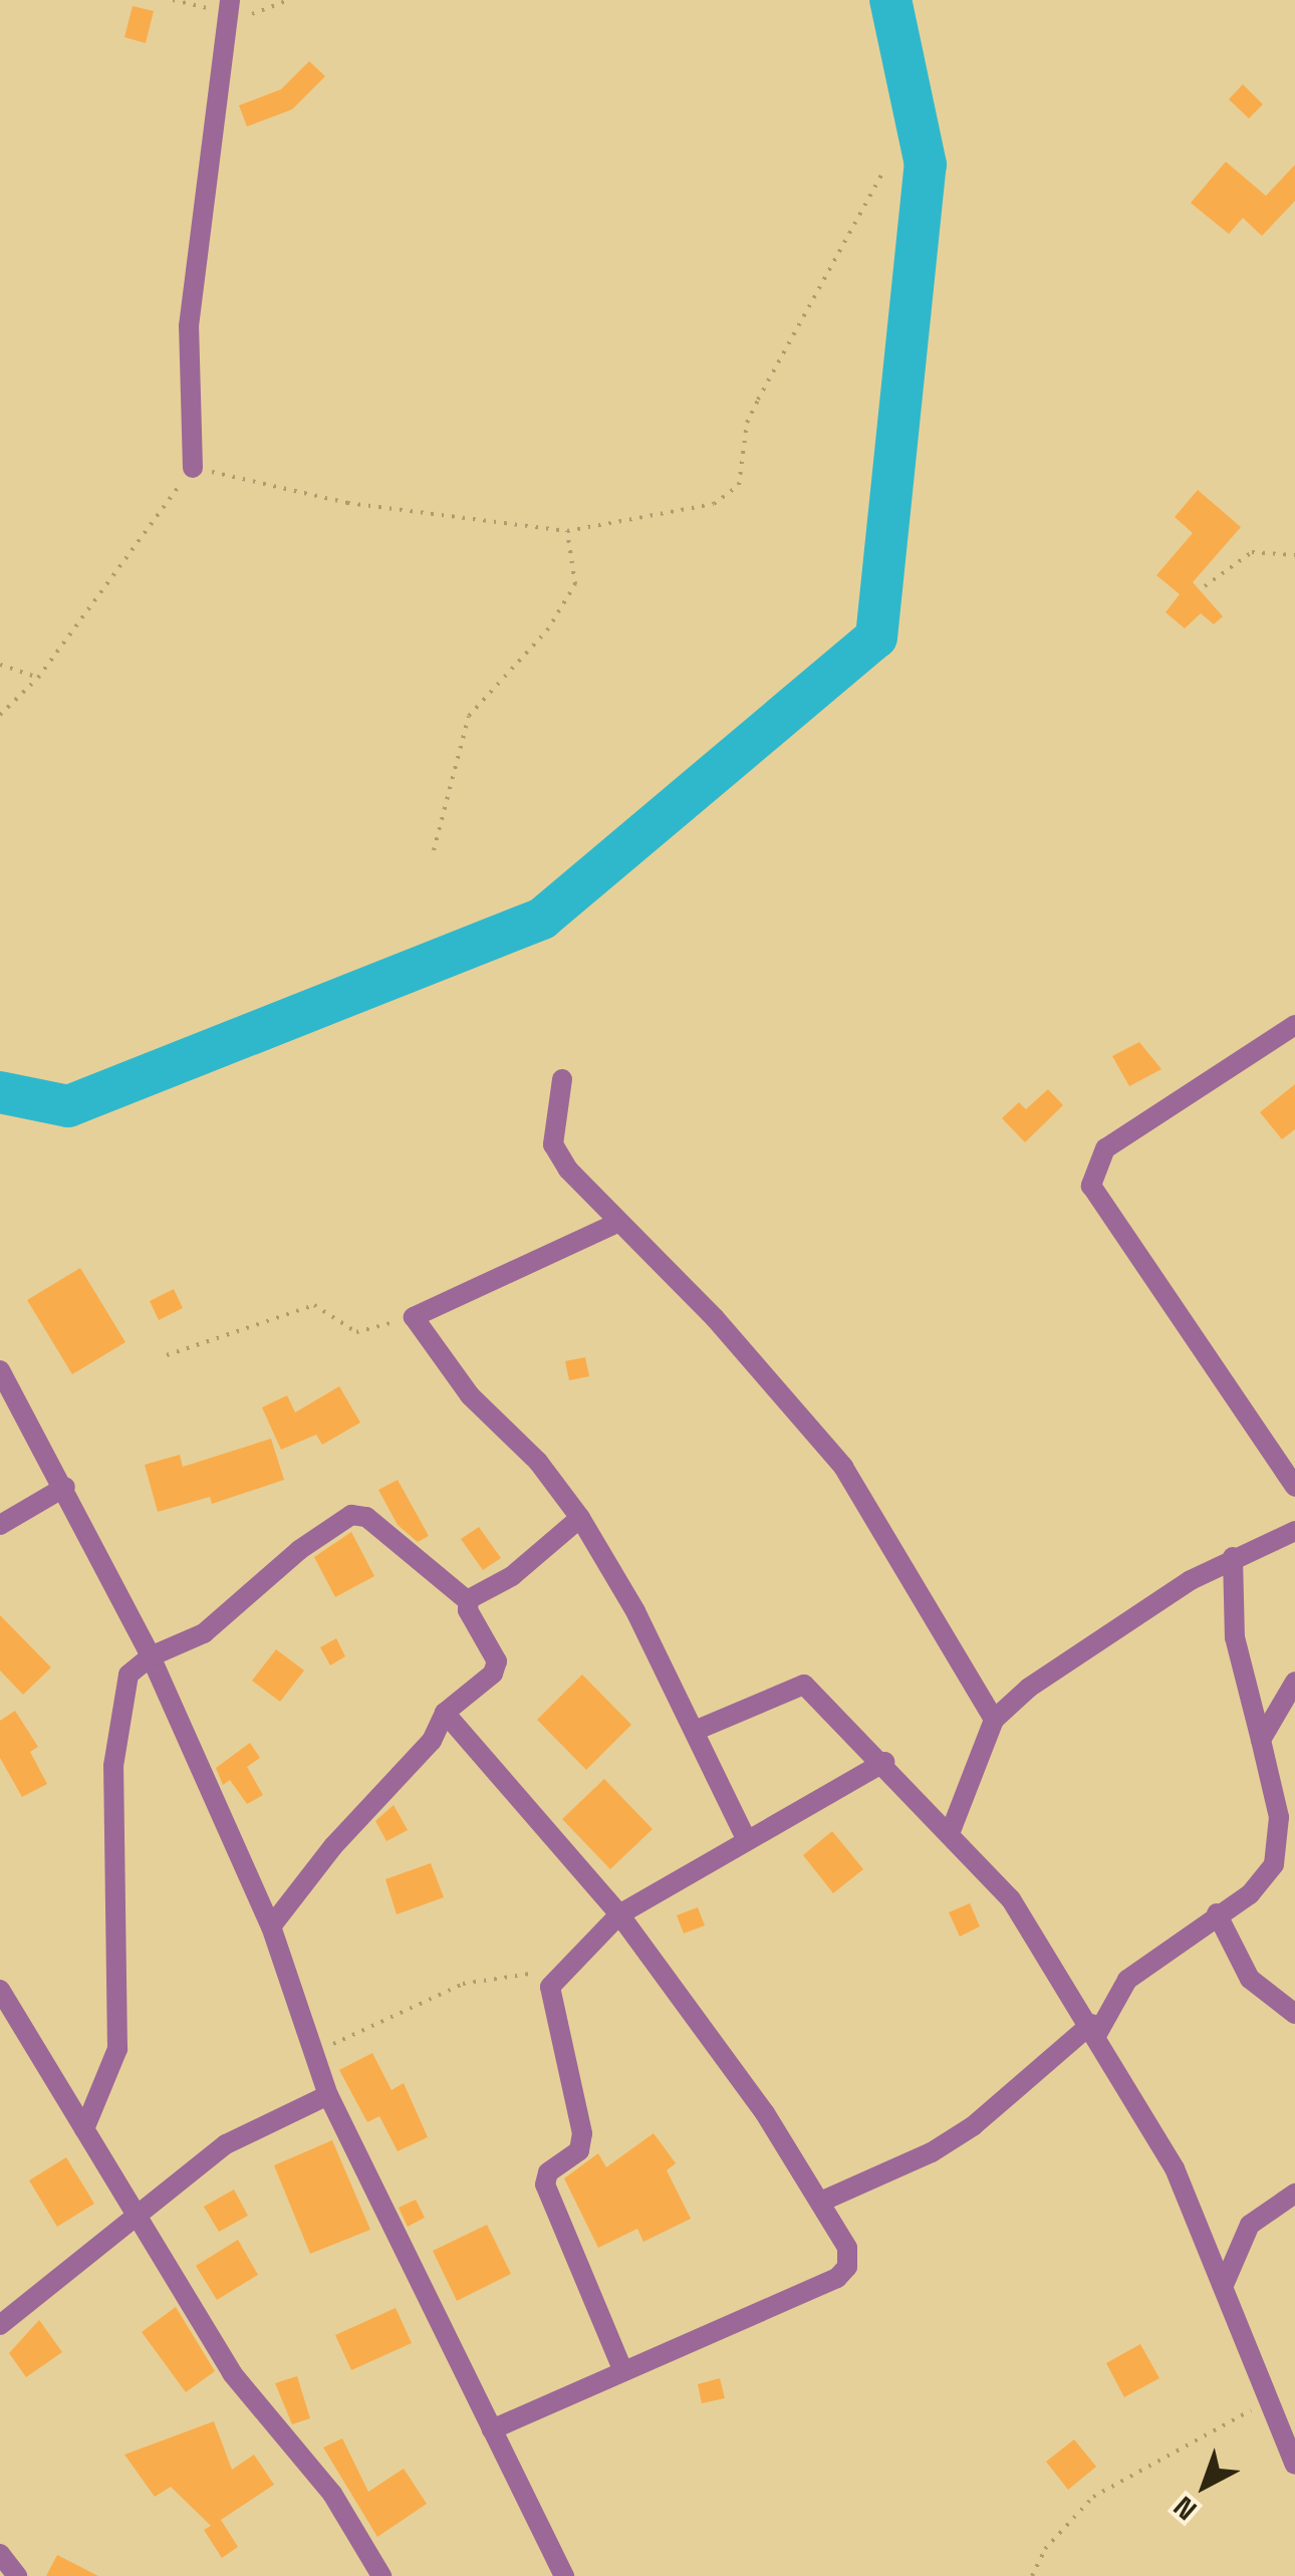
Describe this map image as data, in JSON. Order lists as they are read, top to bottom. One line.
{"north":"bottom left"}
